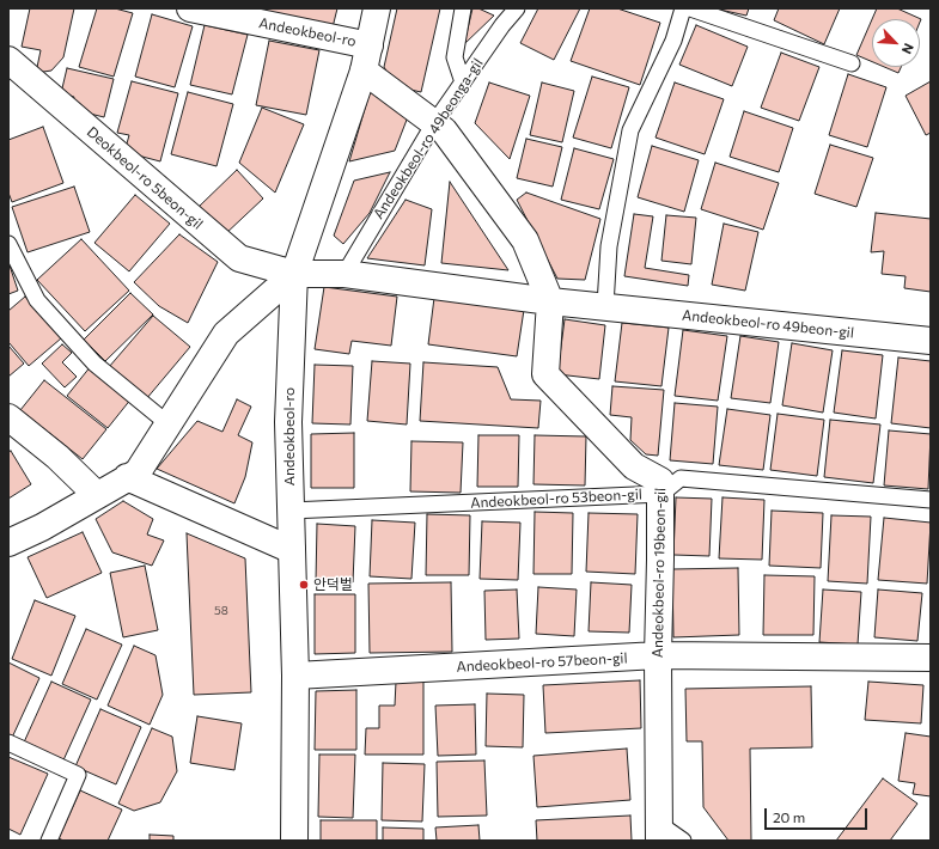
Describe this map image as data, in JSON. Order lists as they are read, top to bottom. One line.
{"streets":{"street":["Andeokbeol-ro","Deokbeol-ro 5beon-gil","Andeokbeol-ro 49beon-gil","Andeokbeol-ro 19beon-gil","Andeokbeol-ro 57beon-gil"],"lane":["Andeokbeol-ro 49beonga-gil","Andeokbeol-ro 53beon-gil"]},"crossings":[["Andeokbeol-ro","Deokbeol-ro 5beon-gil"],["Andeokbeol-ro","Andeokbeol-ro 49beon-gil"],["Andeokbeol-ro","Andeokbeol-ro 53beon-gil"],["Andeokbeol-ro","Andeokbeol-ro 19beon-gil"],["Andeokbeol-ro","Andeokbeol-ro 57beon-gil"],["Andeokbeol-ro 49beonga-gil","Andeokbeol-ro 49beon-gil"],["Andeokbeol-ro 49beonga-gil","Andeokbeol-ro 19beon-gil"],["Deokbeol-ro 5beon-gil","Andeokbeol-ro 49beon-gil"],["Andeokbeol-ro 49beon-gil","Andeokbeol-ro 19beon-gil"],["Andeokbeol-ro 53beon-gil","Andeokbeol-ro 19beon-gil"],["Andeokbeol-ro 19beon-gil","Andeokbeol-ro 57beon-gil"]],"places":["안덕벌"],"house_numbers":["58"],"scale_bar":"20 m","north":"bottom right"}
